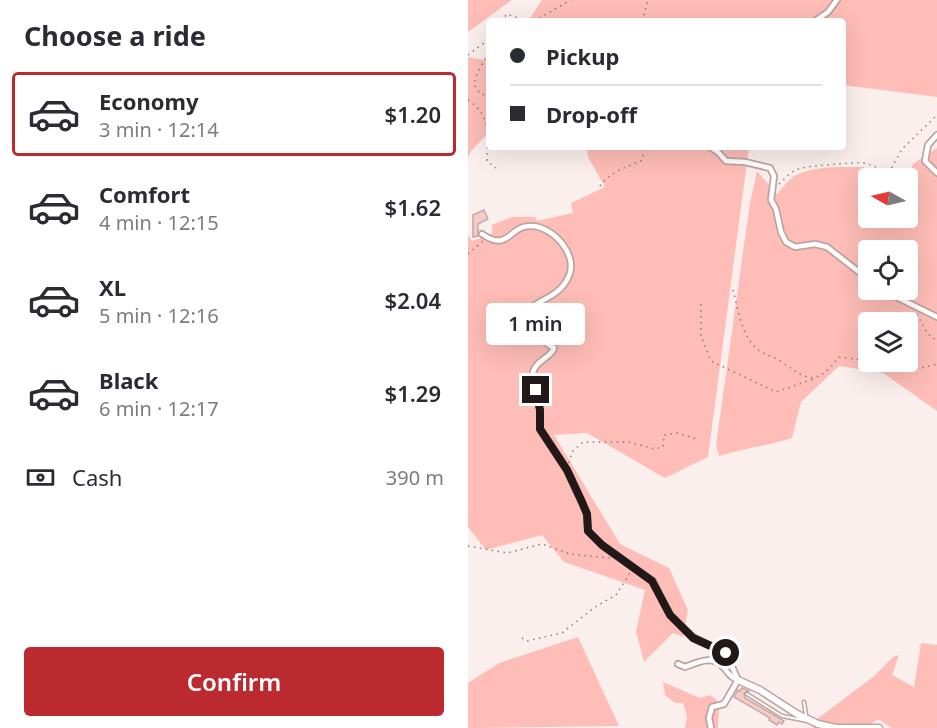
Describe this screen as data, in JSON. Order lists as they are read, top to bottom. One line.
{"north":"left","page":{"heading":"Choose a ride","banner":["Pickup","Drop-off"],"list":[{"name":"Economy","note":"3 min · 12:14","value":"$1.20"},{"name":"Comfort","note":"4 min · 12:15","value":"$1.62"},{"name":"XL","note":"5 min · 12:16","value":"$2.04"},{"name":"Black","note":"6 min · 12:17","value":"$1.29"}],"bubble":"1 min","pay":["Cash","390 m"],"buttons":"Confirm"}}
